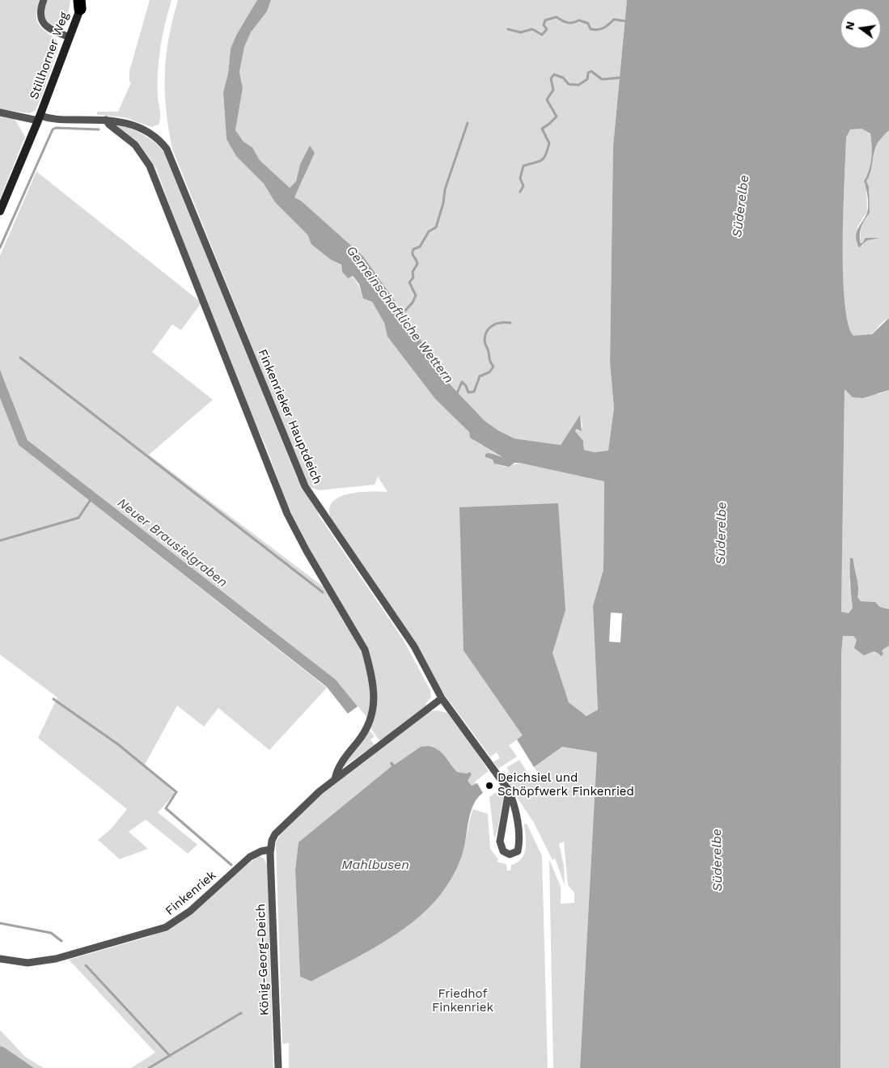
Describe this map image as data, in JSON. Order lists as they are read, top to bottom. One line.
{"streets":{"main road":["Stillhorner Weg"],"street":["Finkenrieker Hauptdeich","Finkenriek","König-Georg-Deich"]},"crossings":[["Stillhorner Weg","Finkenrieker Hauptdeich"],["Finkenriek","König-Georg-Deich"]],"water":["Süderelbe","Gemeinschaftliche Wettern","Neuer Brausielgraben","Mahlbusen"],"parks":["Friedhof Finkenriek"],"places":["Deichsiel und Schöpfwerk Finkenried"],"north":"left"}
